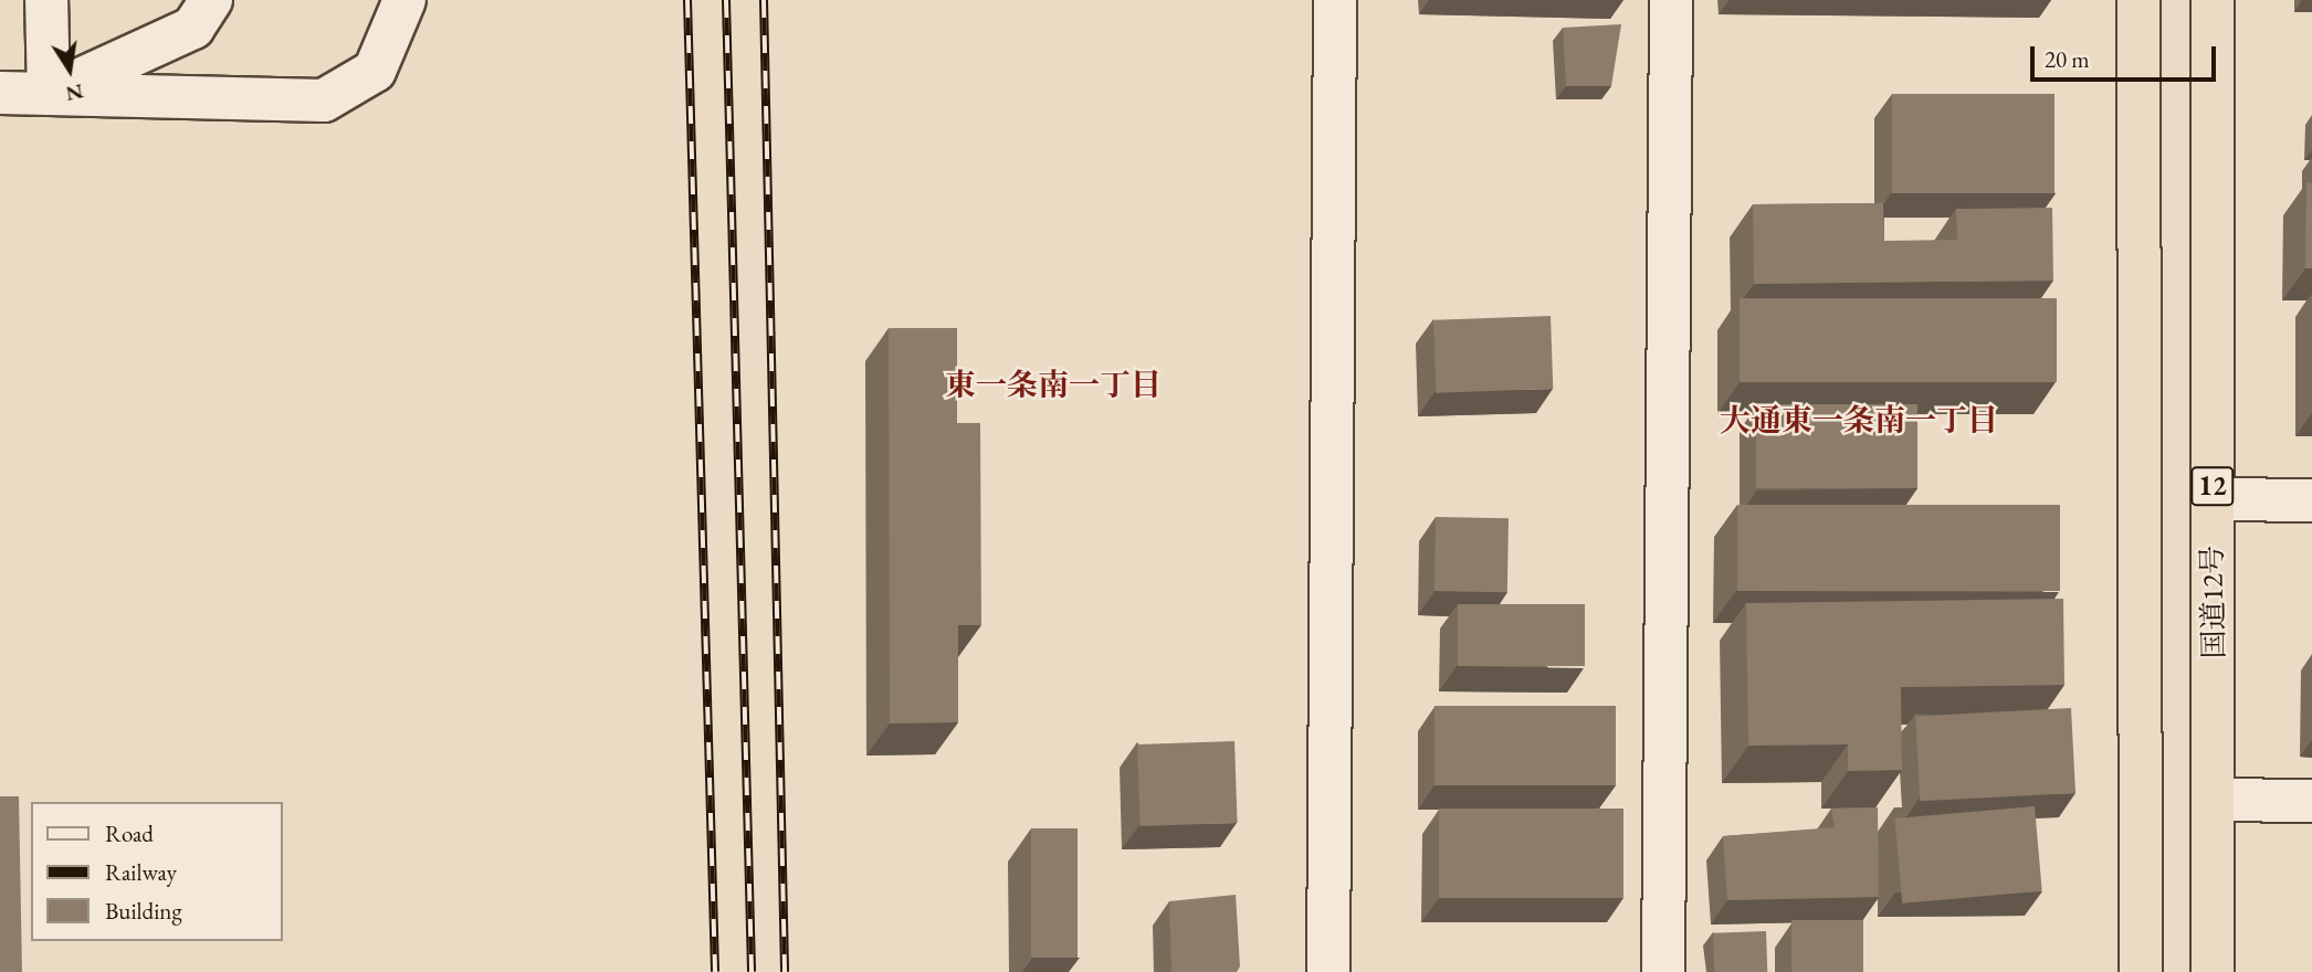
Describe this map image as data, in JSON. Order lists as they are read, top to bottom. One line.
{"streets":{"highway":["12","国道12号"]},"districts":["東一条南一丁目","大通東一条南一丁目"],"legend":["Road","Railway","Building"],"scale_bar":"20 m","north":"bottom"}
